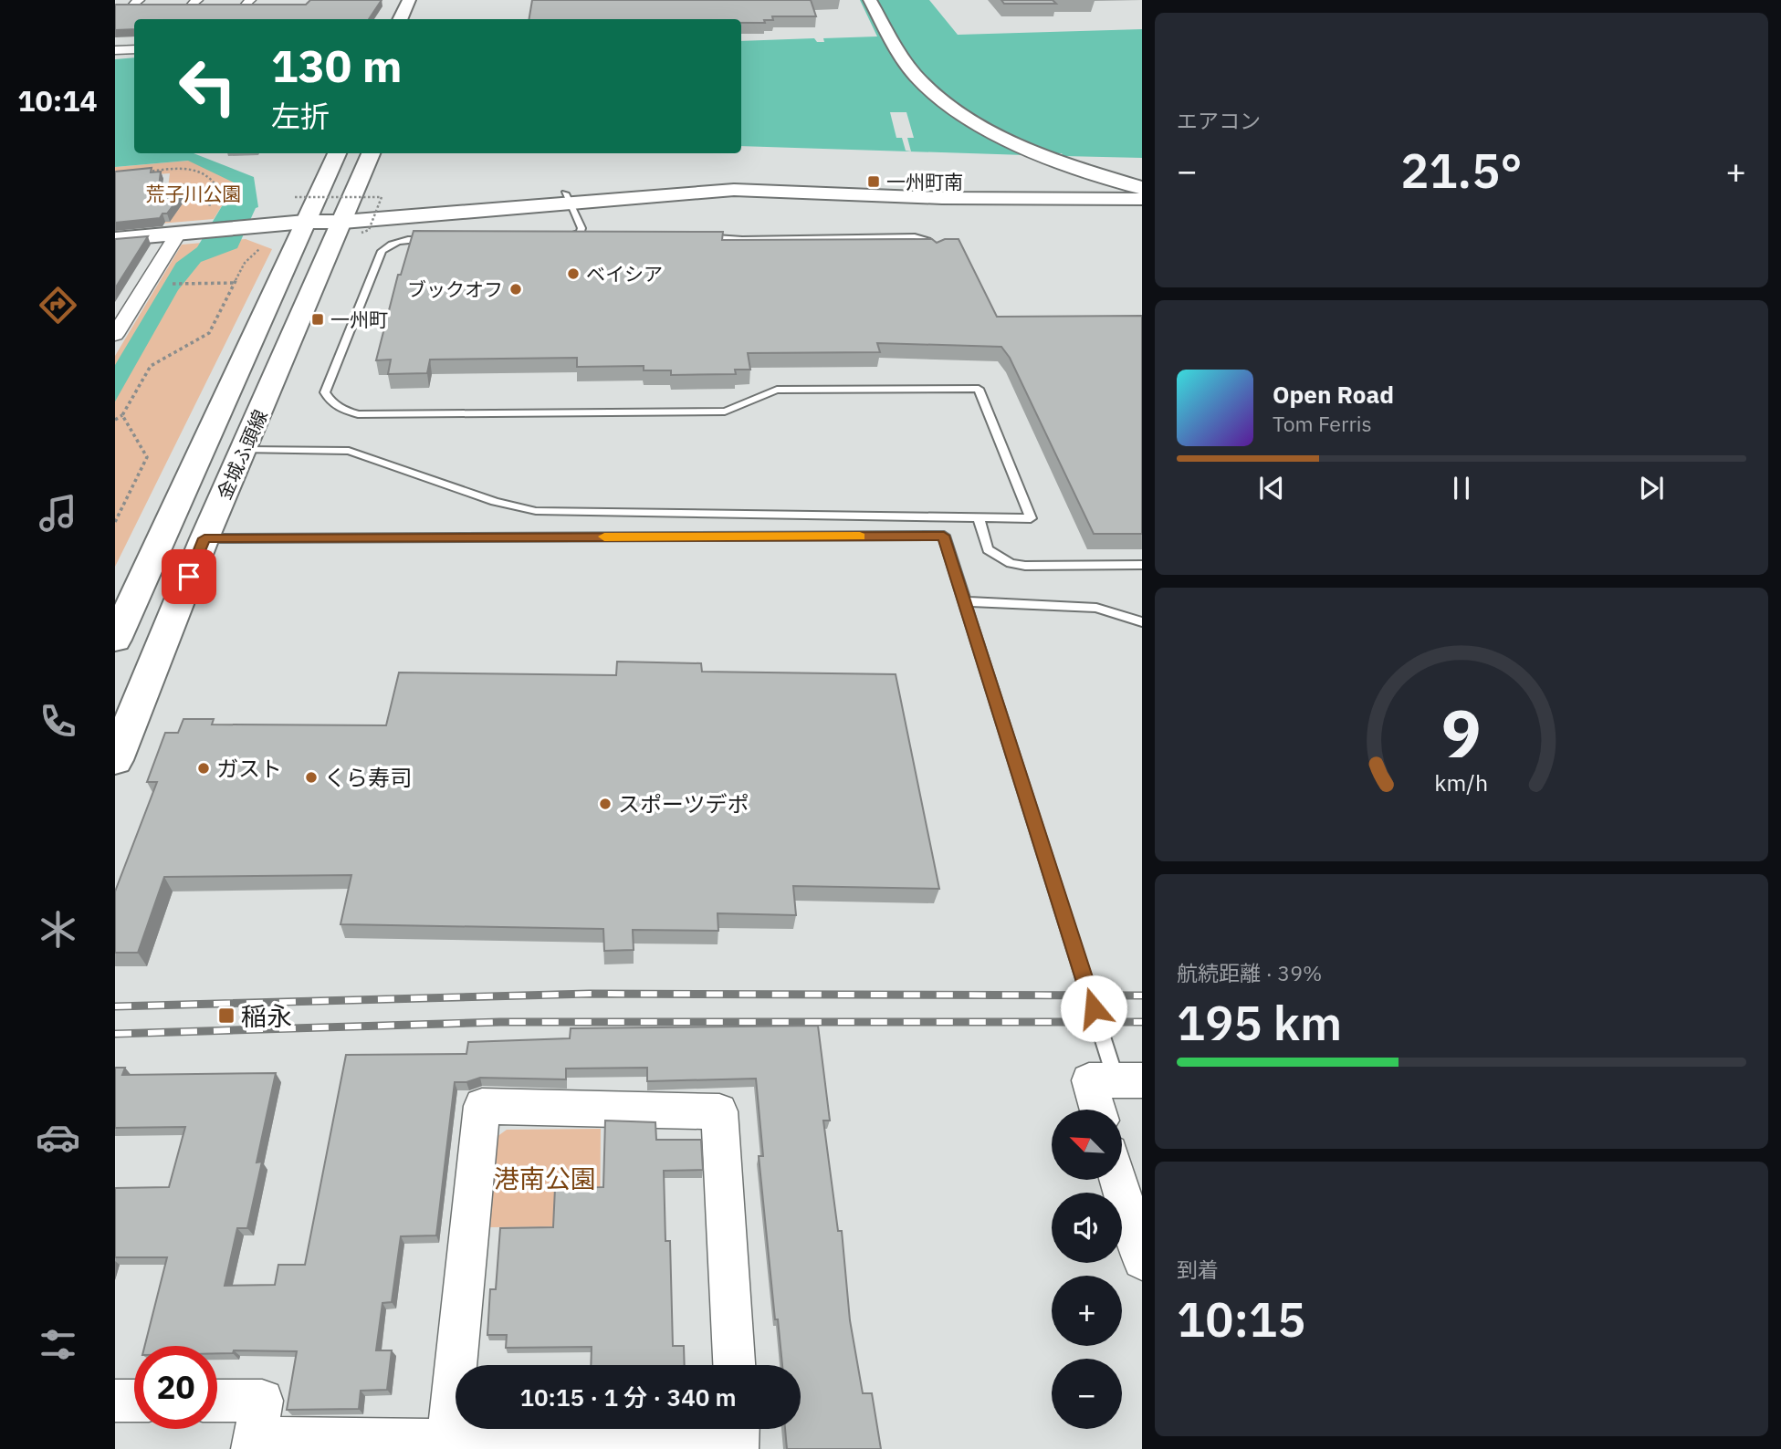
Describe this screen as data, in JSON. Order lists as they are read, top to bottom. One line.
{"streets":{"main road":["金城ふ頭線"]},"parks":["荒子川公園","港南公園"],"places":{"transit":["一州町南","一州町","稲永"],"other":["ベイシア","ブックオフ","ガスト","くら寿司","スポーツデポ"]},"north":"top left","page":{"tabs":"10:14","tile":["エアコン",["航続距離 · 39%","195 km"],["到着","10:15"]],"turn":["130 m","左折"],"heat":["−","21.5°","+"],"song":["Open Road","Tom Ferris"],"map_buttons":["+","−"],"limit":"20","trip":"10:15 · 1 分 · 340 m","gauge":["9","km/h"]}}
